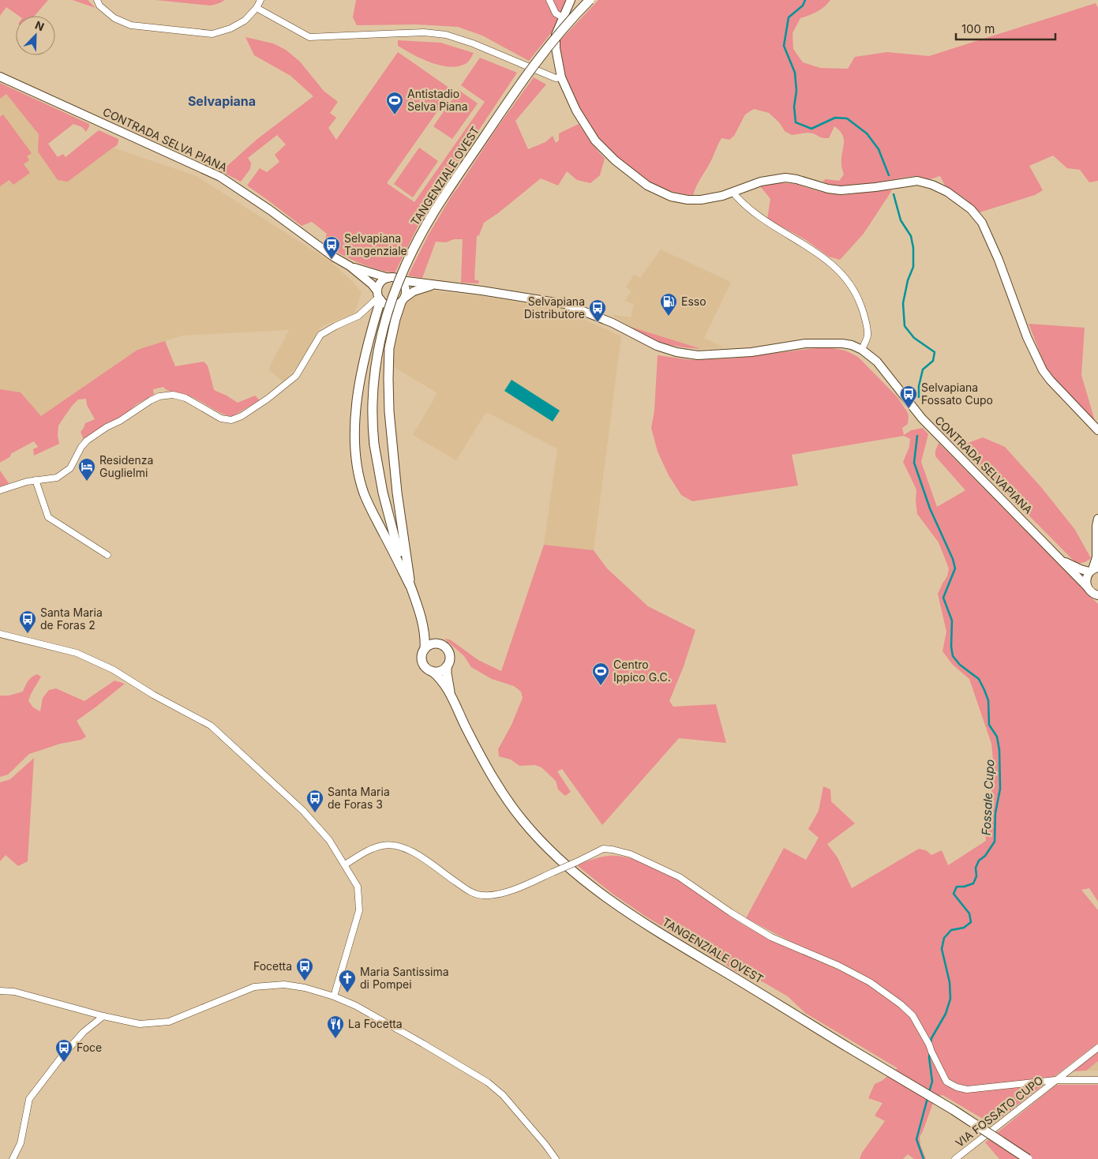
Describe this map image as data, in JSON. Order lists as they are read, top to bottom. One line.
{"streets":{"main road":["CONTRADA SELVA PIANA","TANGENZIALE OVEST","CONTRADA SELVAPIANA"],"street":["VIA FOSSATO CUPO"]},"districts":["Selvapiana"],"water":["Fossale Cupo"],"places":{"sports":["Antistadio Selva Piana","Centro Ippico G.C."],"bus stop":["Selvapiana Tangenziale","Selvapiana Distributore","Selvapiana Fossato Cupo","Santa Maria de Foras 2","Santa Maria de Foras 3","Focetta","Foce"],"fuel station":["Esso"],"hotel":["Residenza Guglielmi"],"church":["Maria Santissima di Pompei"],"restaurant":["La Focetta"]},"scale_bar":"100 m","north":"top right"}
